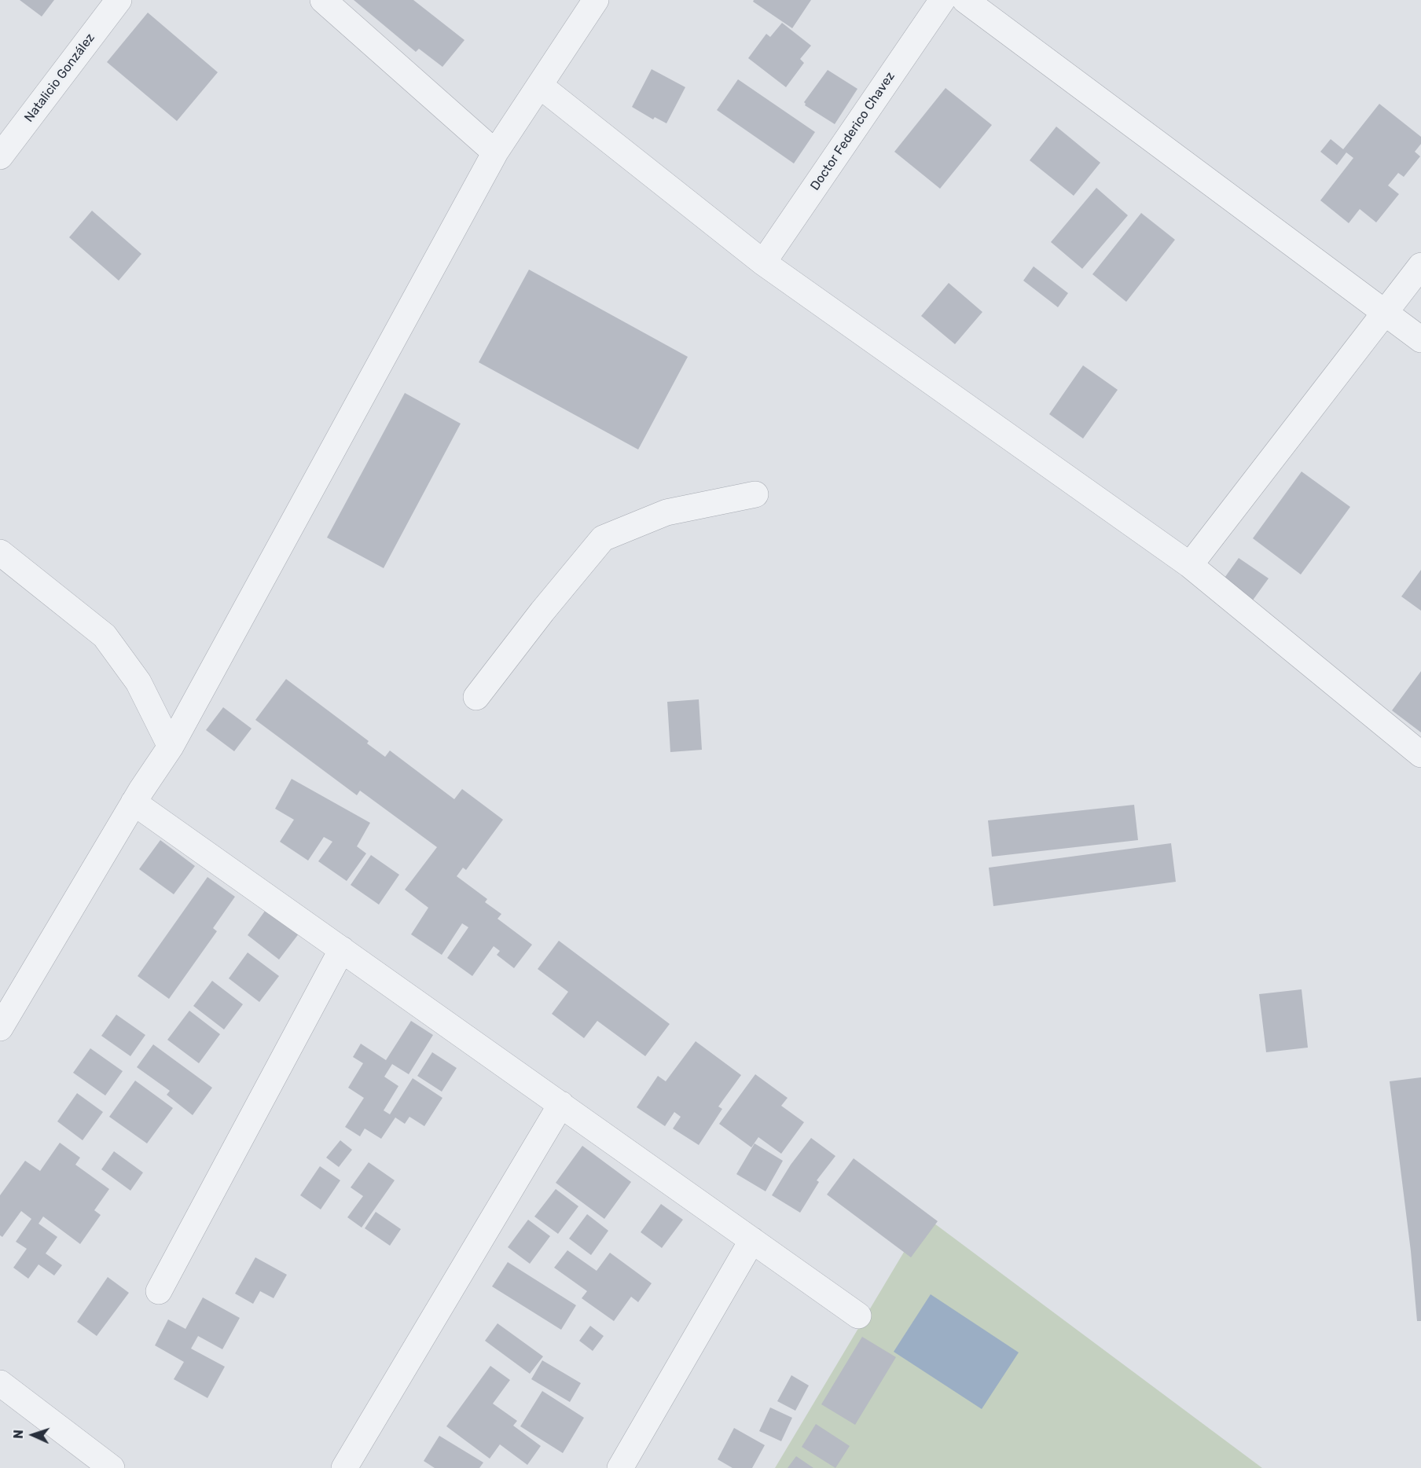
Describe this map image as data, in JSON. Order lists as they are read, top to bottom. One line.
{"streets":{"street":["Natalicio González","Doctor Federico Chavez"]},"north":"left"}
